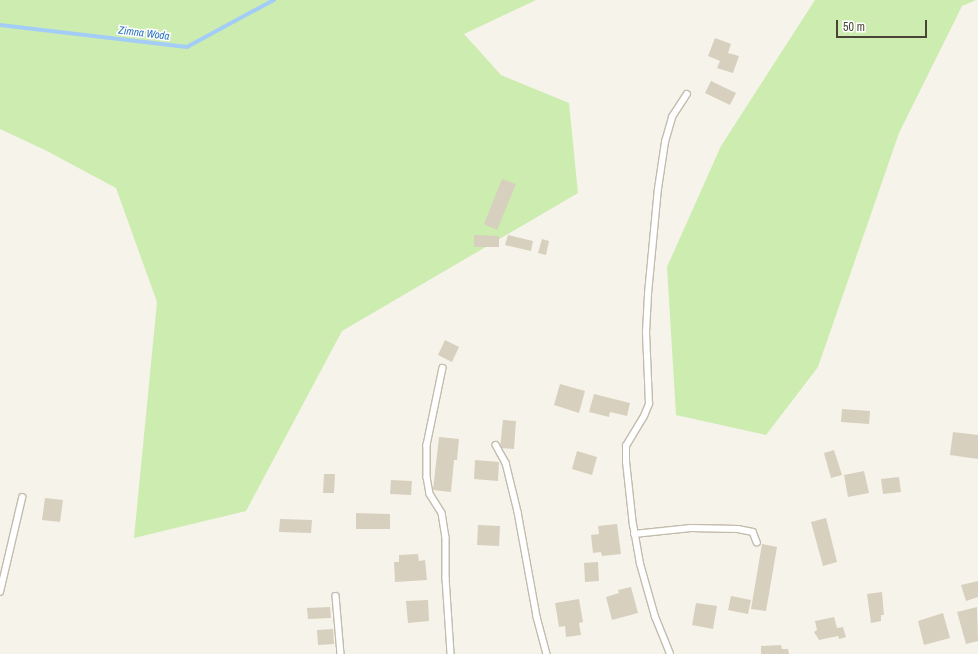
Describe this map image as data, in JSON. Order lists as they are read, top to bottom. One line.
{"water":["Zimna Woda"],"scale_bar":"50 m"}
